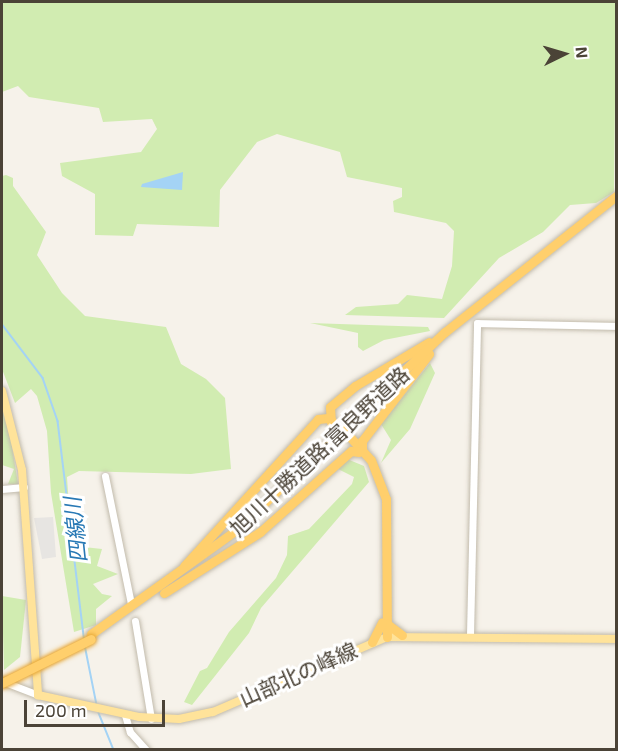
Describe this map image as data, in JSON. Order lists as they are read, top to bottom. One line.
{"streets":{"highway":["旭川十勝道路;富良野道路"],"main road":["山部北の峰線"]},"water":["四線川"],"scale_bar":"200 m","north":"right"}
